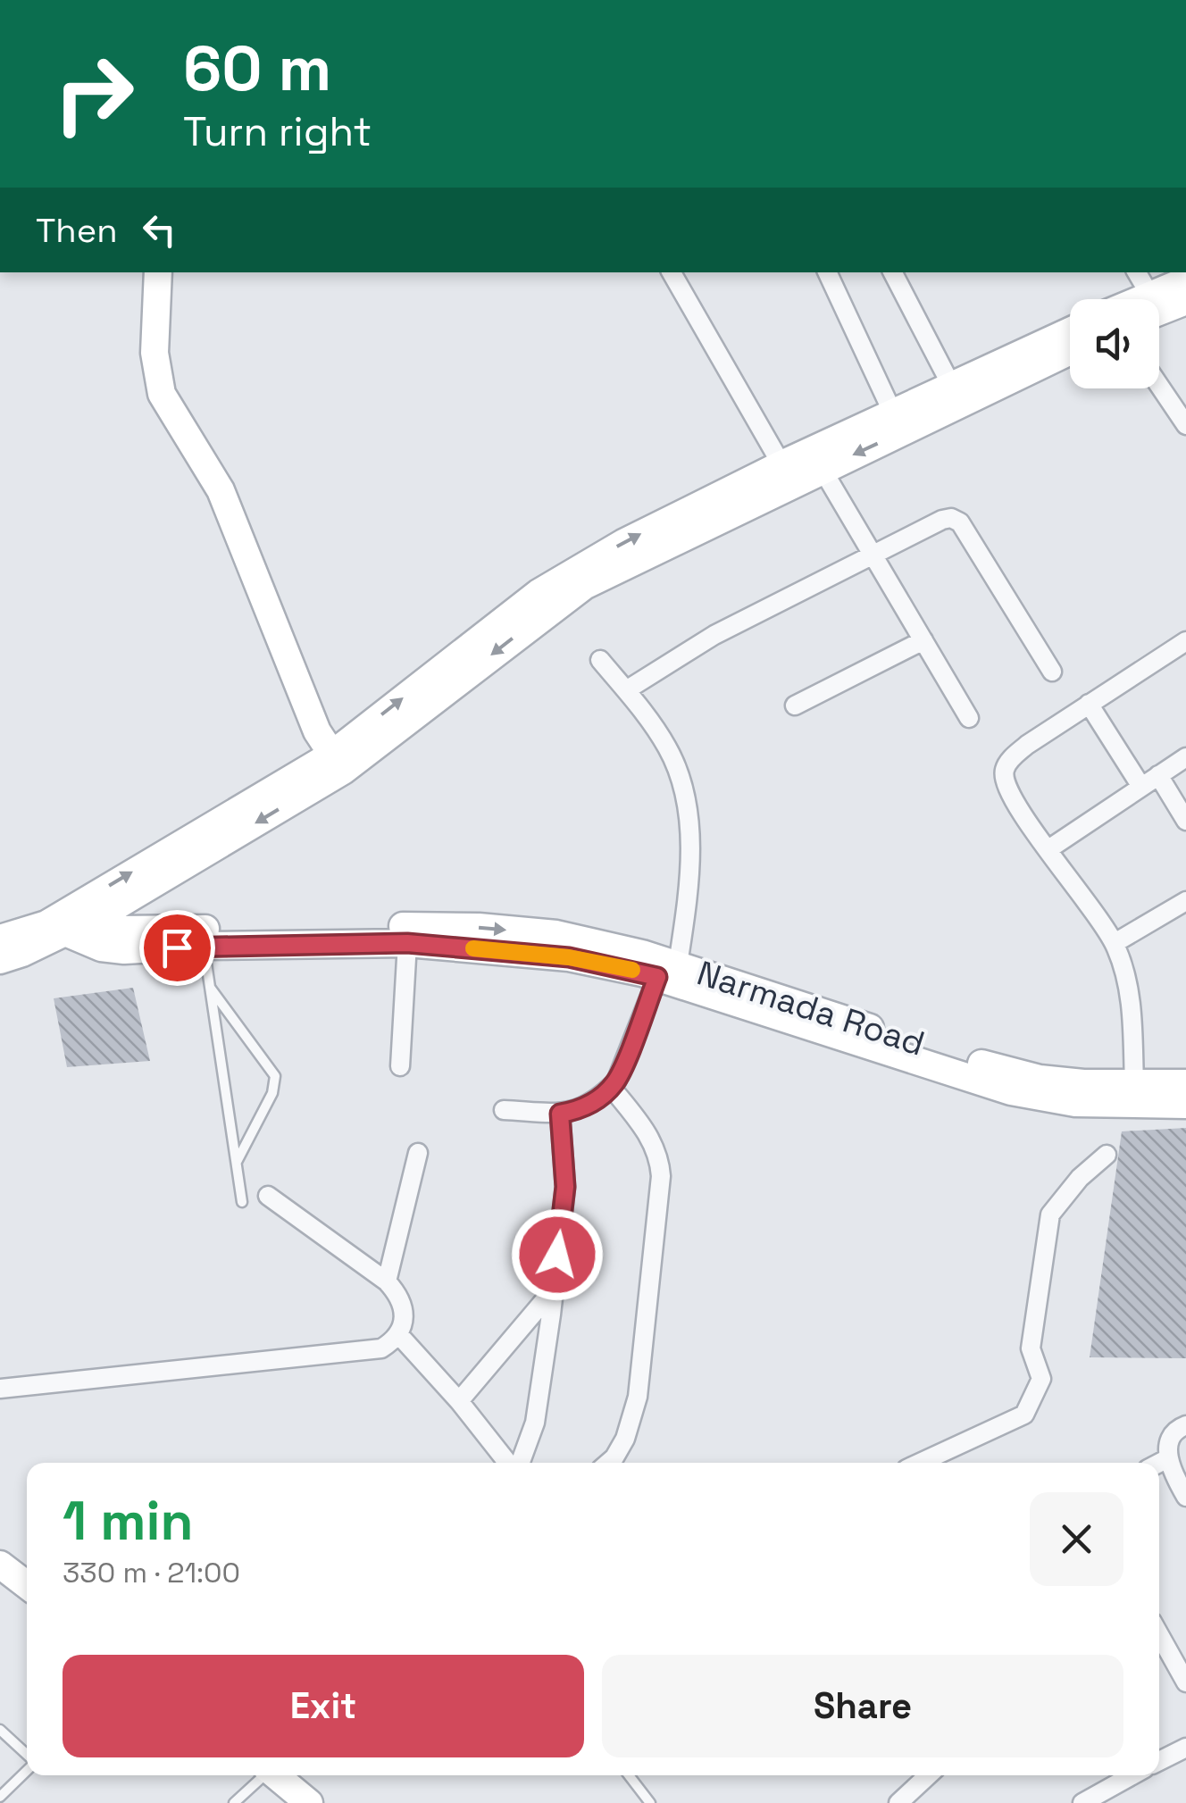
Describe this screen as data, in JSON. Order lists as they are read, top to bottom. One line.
{"streets":{"street":["Narmada Road"]},"page":{"turn":["60 m","Turn right"],"then":"Then","heading":["1 min","330 m · 21:00"],"buttons":["Exit","Share"]}}
